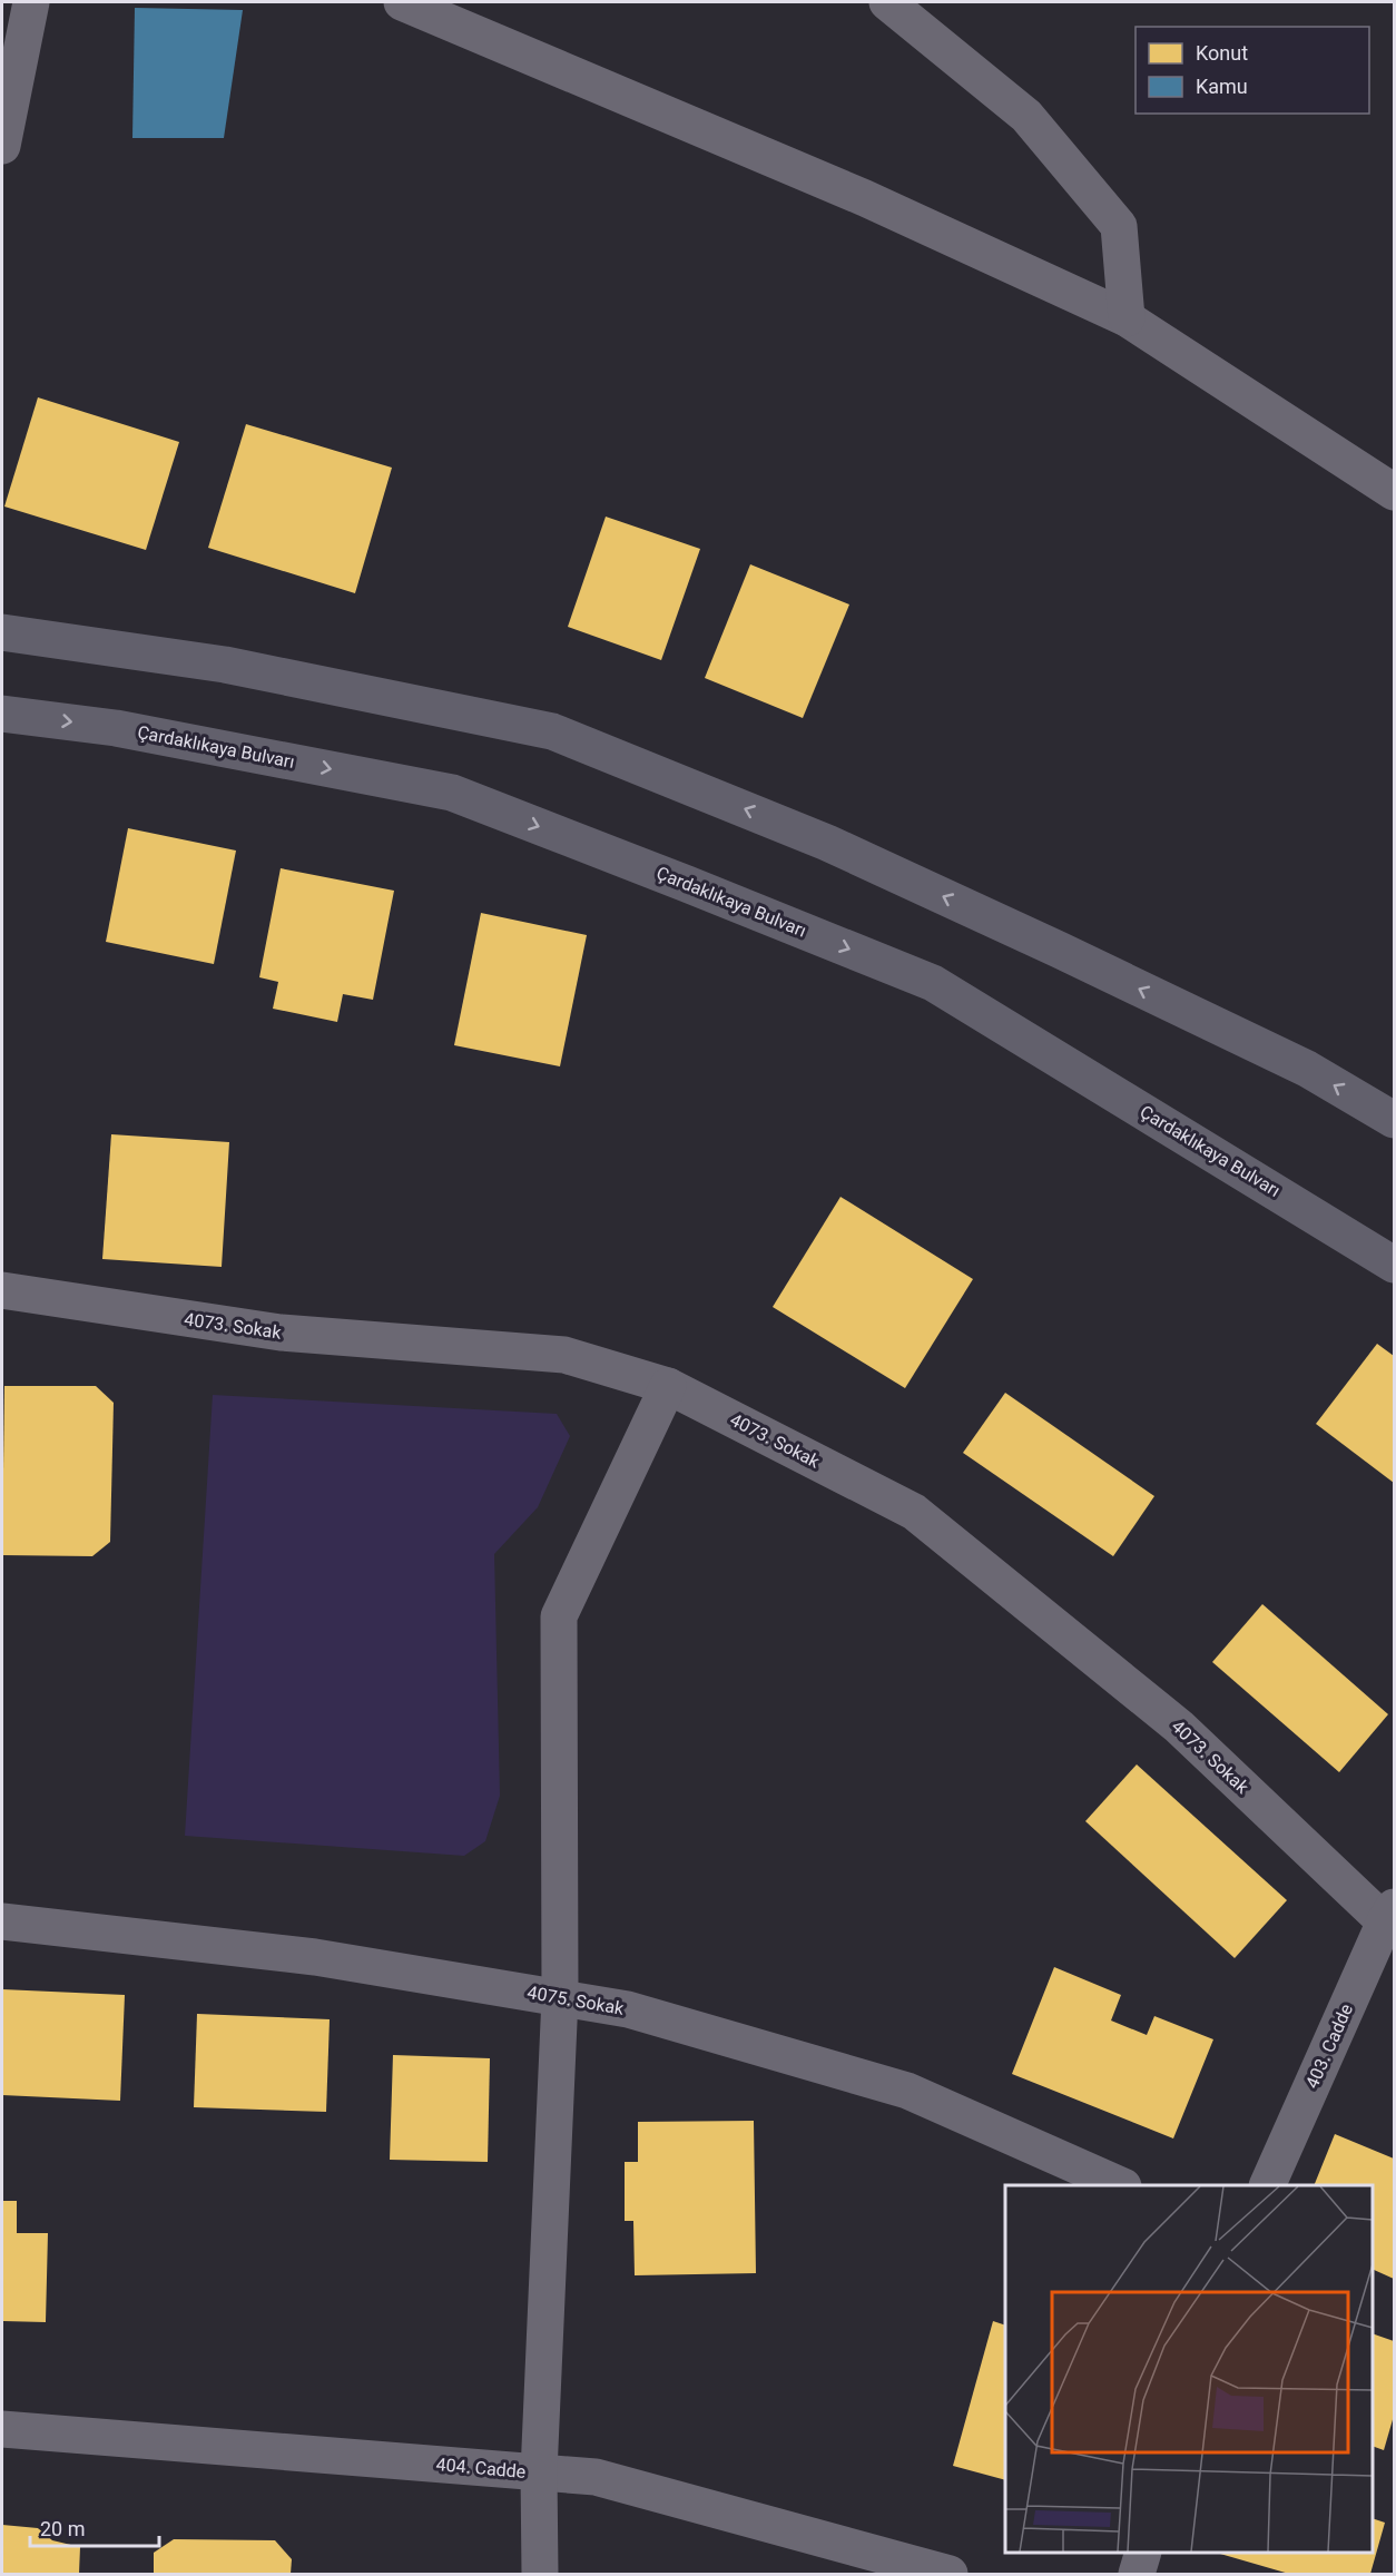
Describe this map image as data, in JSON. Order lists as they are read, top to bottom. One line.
{"streets":{"main road":["Çardaklıkaya Bulvarı"],"street":["4073. Sokak","4075. Sokak","403. Cadde","404. Cadde"]},"crossings":[["4073. Sokak","403. Cadde"]],"legend":["Konut","Kamu"],"scale_bar":"20 m"}
